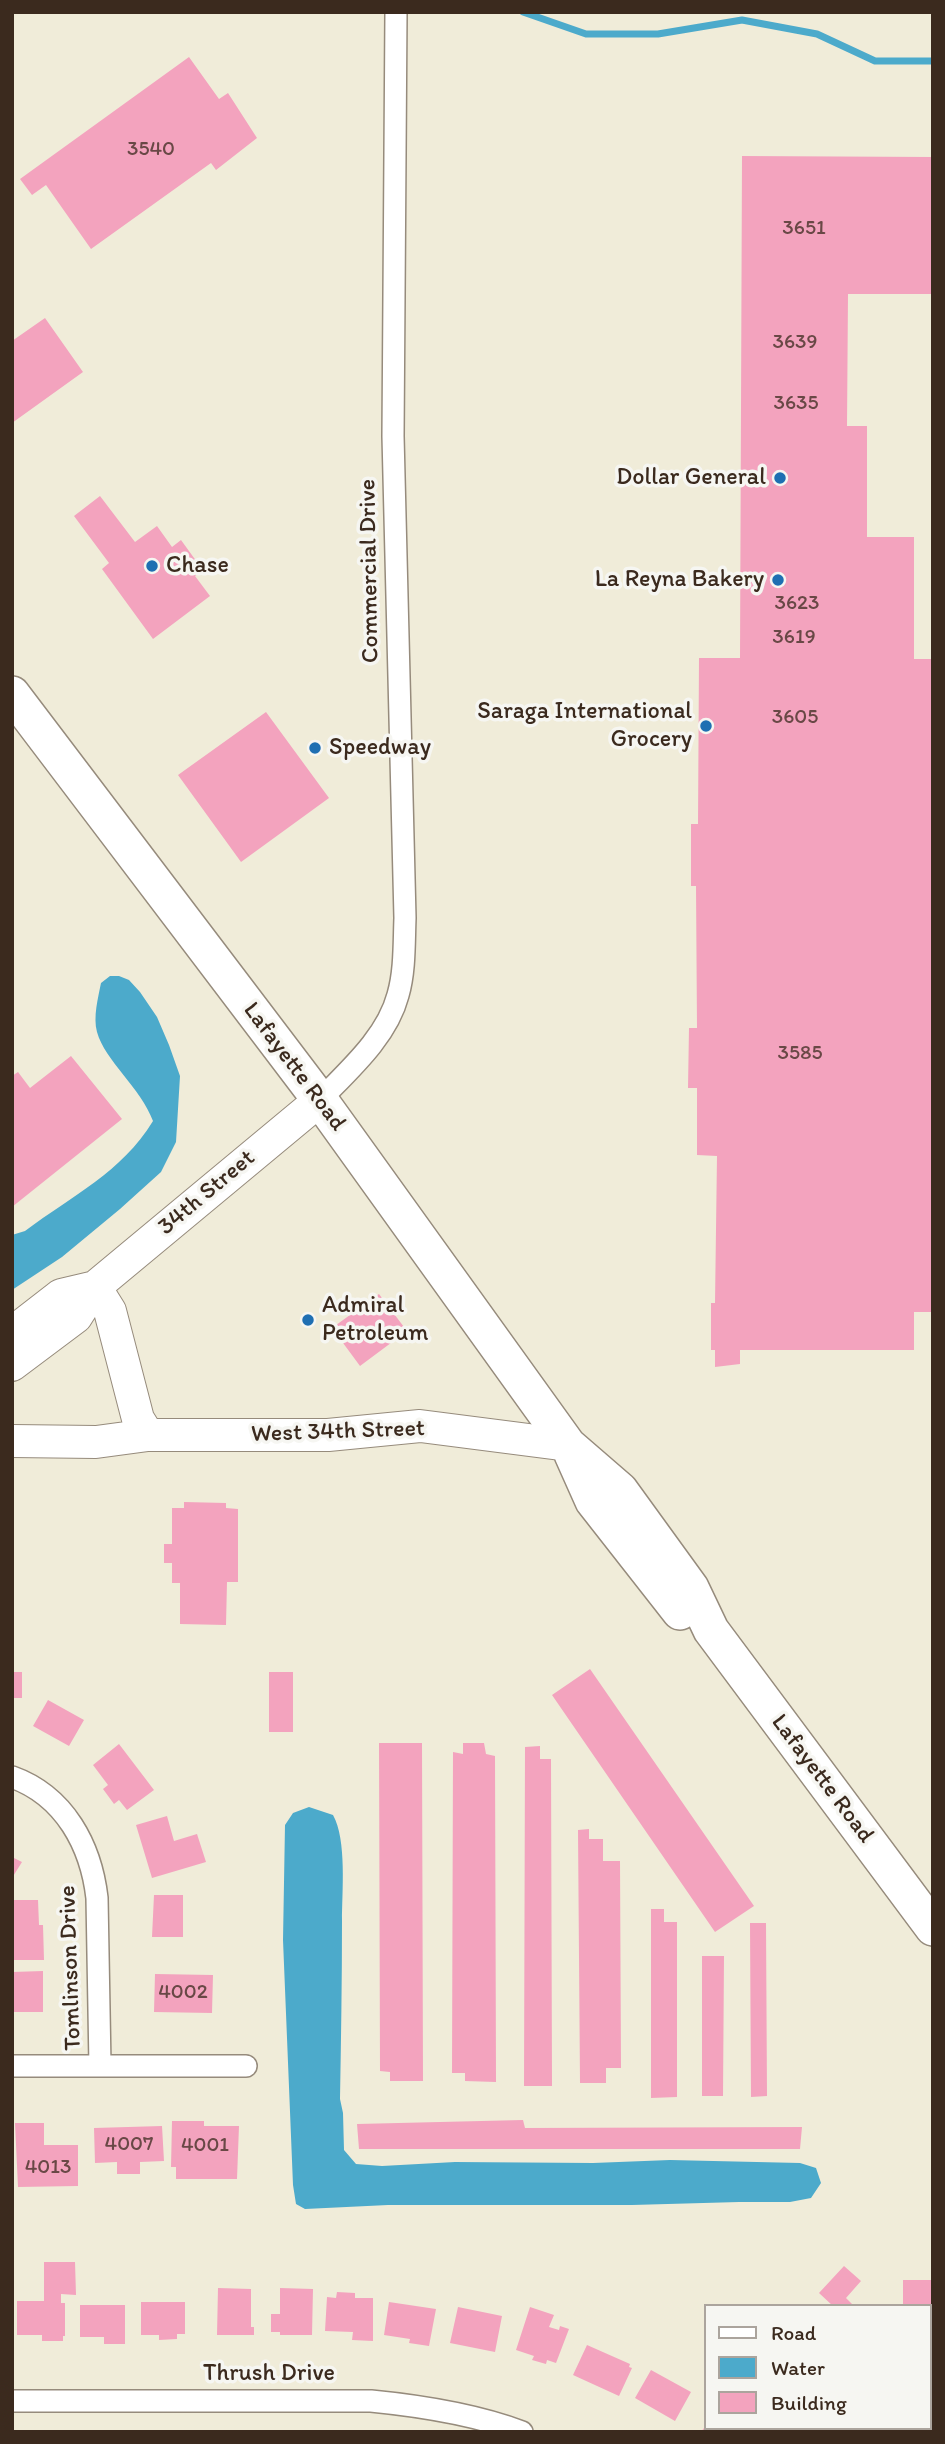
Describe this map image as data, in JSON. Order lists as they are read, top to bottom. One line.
{"streets":{"main road":["Lafayette Road"],"street":["Commercial Drive","34th Street","West 34th Street","Tomlinson Drive","Thrush Drive"]},"crossings":[["Commercial Drive","Lafayette Road"],["Commercial Drive","34th Street"],["Lafayette Road","34th Street"],["Lafayette Road","West 34th Street"]],"places":["Dollar General","Chase","La Reyna Bakery","Saraga International Grocery","Speedway","Admiral Petroleum"],"house_numbers":["3540","3651","3639","3635","3623","3619","3605","3585","4002","4007","4001","4013"],"legend":["Road","Water","Building"]}
